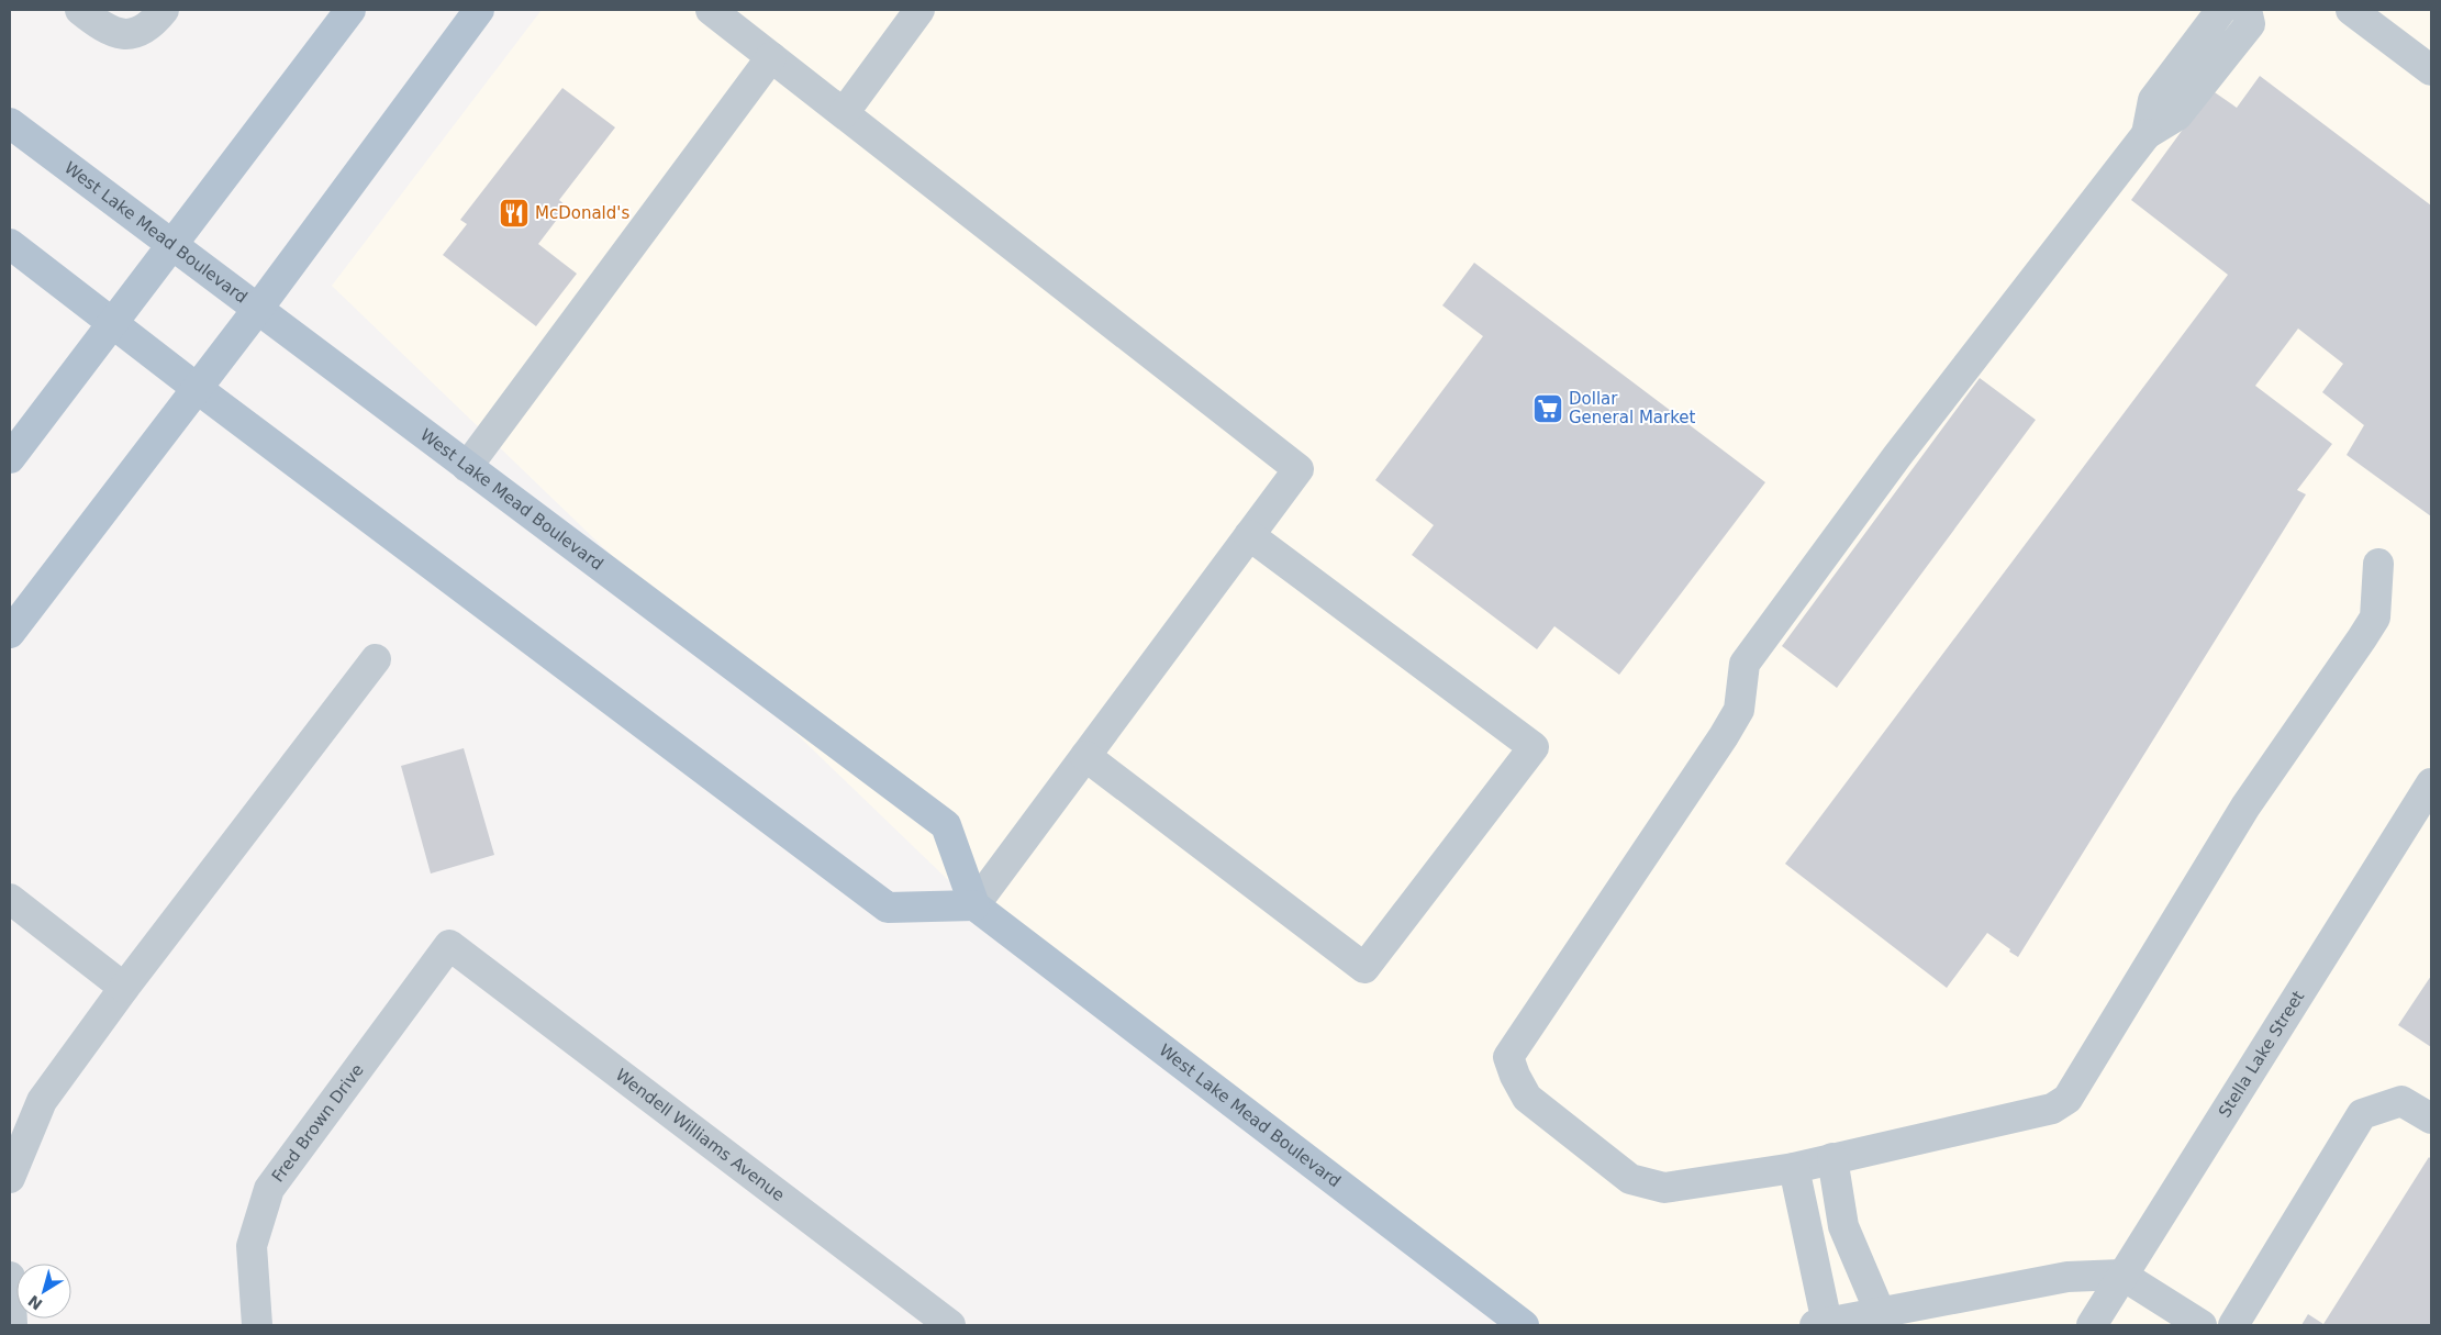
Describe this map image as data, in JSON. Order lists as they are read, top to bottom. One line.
{"streets":{"main road":["West Lake Mead Boulevard"],"street":["Stella Lake Street","Fred Brown Drive","Wendell Williams Avenue"]},"crossings":[["Fred Brown Drive","Wendell Williams Avenue"]],"places":{"restaurant":["McDonald's"],"supermarket":["Dollar General Market"]},"north":"bottom left"}
